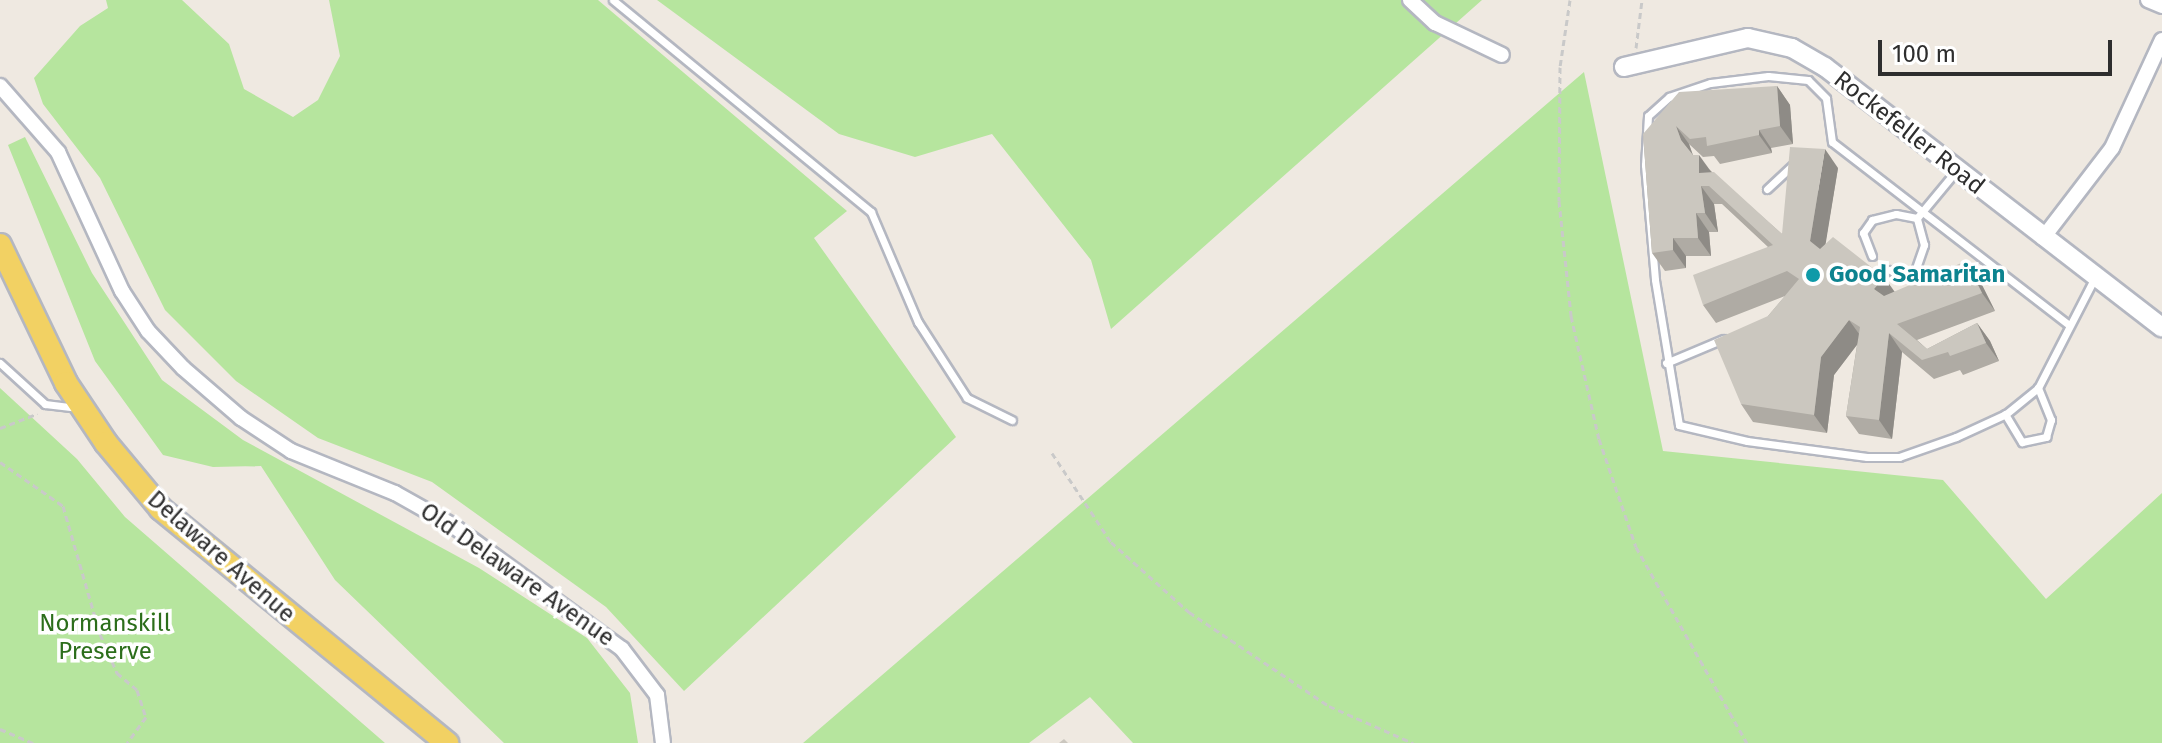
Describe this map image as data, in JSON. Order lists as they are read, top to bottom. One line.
{"streets":{"main road":["Delaware Avenue"],"street":["Rockefeller Road","Old Delaware Avenue"]},"parks":["Normanskill Preserve"],"places":["Good Samaritan"],"scale_bar":"100 m"}
